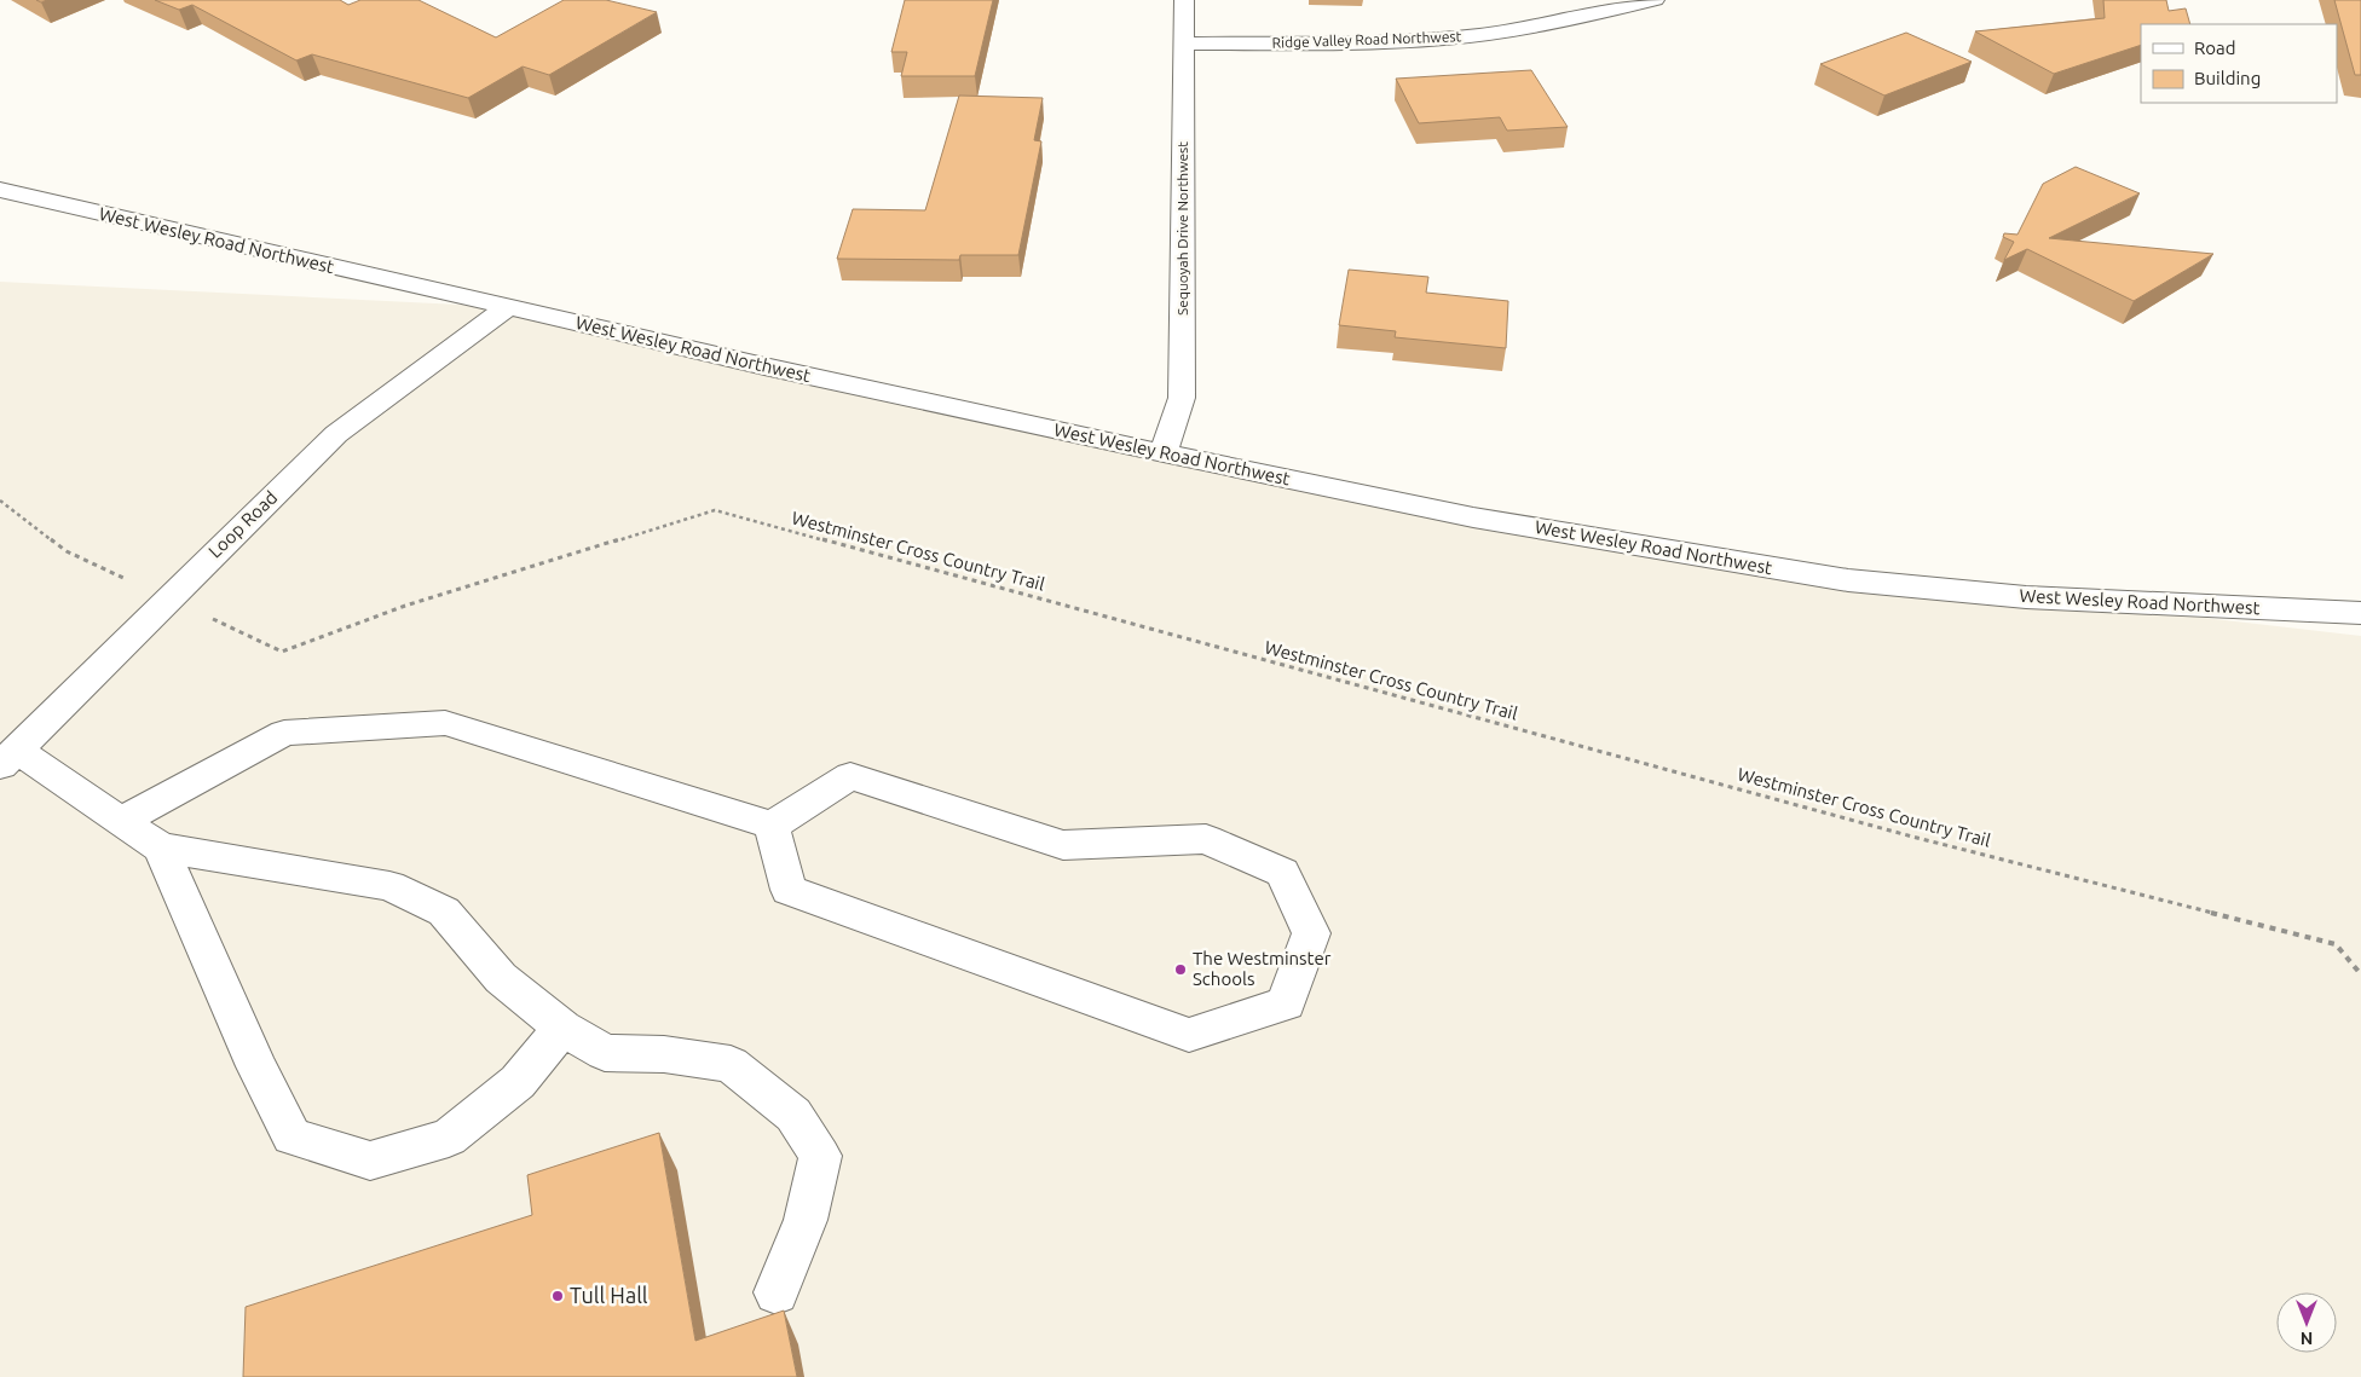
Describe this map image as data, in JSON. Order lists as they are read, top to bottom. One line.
{"streets":{"street":["Ridge Valley Road Northwest","Sequoyah Drive Northwest","West Wesley Road Northwest","Loop Road"],"path":["Westminster Cross Country Trail"]},"crossings":[["Ridge Valley Road Northwest","Sequoyah Drive Northwest"],["Sequoyah Drive Northwest","West Wesley Road Northwest"],["West Wesley Road Northwest","Loop Road"]],"places":["The Westminster Schools","Tull Hall"],"legend":["Road","Building"],"north":"bottom"}
